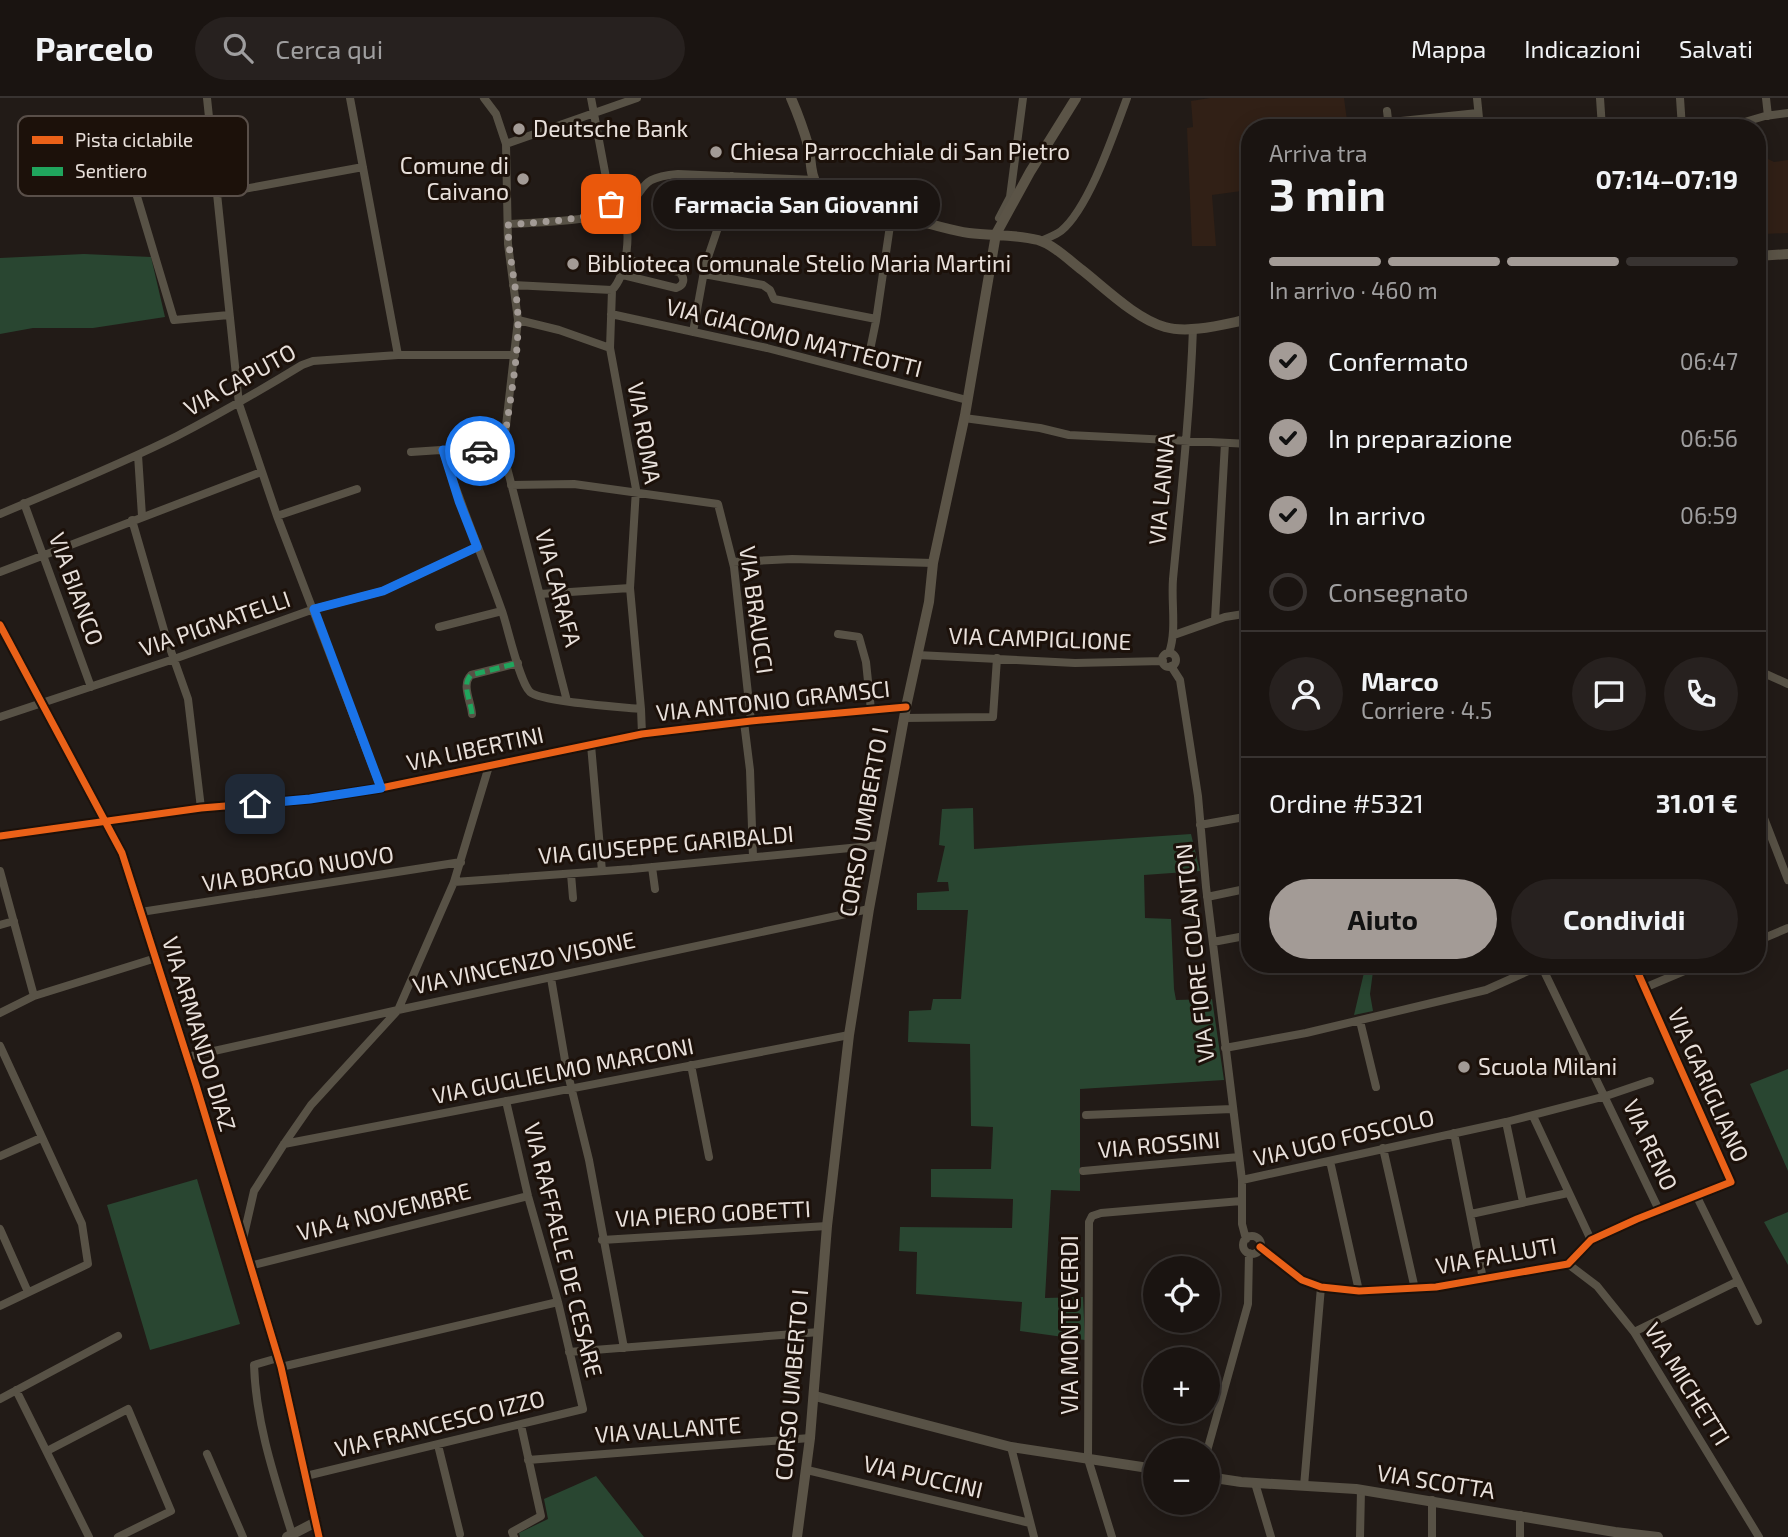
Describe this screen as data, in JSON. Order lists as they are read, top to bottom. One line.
{"streets":{"main road":["CORSO UMBERTO I"],"street":["VIA GIACOMO MATTEOTTI","VIA CAPUTO","VIA ROMA","VIA LANNA","VIA CARAFA","VIA BIANCO","VIA BRAUCCI","VIA PIGNATELLI","VIA CAMPIGLIONE","VIA ANTONIO GRAMSCI","VIA LIBERTINI","VIA GIUSEPPE GARIBALDI","VIA BORGO NUOVO","VIA FIORE COLANTON","VIA VINCENZO VISONE","VIA ARMANDO DIAZ","VIA GUGLIELMO MARCONI","VIA GARIGLIANO","VIA UGO FOSCOLO","VIA ROSSINI","VIA RENO","VIA 4 NOVEMBRE","VIA PIERO GOBETTI","VIA RAFFAELE DE CESARE","VIA FALLUTI","VIA MONTEVERDI","VIA MICHETTI","VIA FRANCESCO IZZO","VIA VALLANTE","VIA PUCCINI","VIA SCOTTA"]},"crossings":[["VIA GIACOMO MATTEOTTI","VIA ROMA"],["VIA GIACOMO MATTEOTTI","CORSO UMBERTO I"],["VIA CAPUTO","VIA BIANCO"],["VIA ROMA","VIA BRAUCCI"],["VIA ROMA","VIA ANTONIO GRAMSCI"],["VIA ROMA","VIA LIBERTINI"],["VIA LANNA","VIA CAMPIGLIONE"],["VIA LANNA","VIA FIORE COLANTON"],["VIA BIANCO","VIA PIGNATELLI"],["VIA BRAUCCI","VIA ANTONIO GRAMSCI"],["VIA BRAUCCI","VIA GIUSEPPE GARIBALDI"],["VIA PIGNATELLI","VIA ARMANDO DIAZ"],["VIA CAMPIGLIONE","VIA ANTONIO GRAMSCI"],["VIA CAMPIGLIONE","CORSO UMBERTO I"],["VIA CAMPIGLIONE","VIA FIORE COLANTON"],["VIA ANTONIO GRAMSCI","VIA LIBERTINI"],["VIA ANTONIO GRAMSCI","CORSO UMBERTO I"],["VIA LIBERTINI","VIA ARMANDO DIAZ"],["CORSO UMBERTO I","VIA GIUSEPPE GARIBALDI"],["CORSO UMBERTO I","VIA VINCENZO VISONE"],["CORSO UMBERTO I","VIA GUGLIELMO MARCONI"],["CORSO UMBERTO I","VIA PIERO GOBETTI"],["CORSO UMBERTO I","VIA VALLANTE"],["CORSO UMBERTO I","VIA PUCCINI"],["VIA BORGO NUOVO","VIA ARMANDO DIAZ"],["VIA FIORE COLANTON","VIA UGO FOSCOLO"],["VIA FIORE COLANTON","VIA ROSSINI"],["VIA FIORE COLANTON","VIA FALLUTI"],["VIA FIORE COLANTON","VIA MONTEVERDI"],["VIA VINCENZO VISONE","VIA ARMANDO DIAZ"],["VIA ARMANDO DIAZ","VIA 4 NOVEMBRE"],["VIA ARMANDO DIAZ","VIA FRANCESCO IZZO"],["VIA GUGLIELMO MARCONI","VIA RAFFAELE DE CESARE"],["VIA GARIGLIANO","VIA FALLUTI"],["VIA UGO FOSCOLO","VIA RENO"],["VIA RENO","VIA FALLUTI"],["VIA 4 NOVEMBRE","VIA RAFFAELE DE CESARE"],["VIA RAFFAELE DE CESARE","VIA FRANCESCO IZZO"],["VIA FALLUTI","VIA MICHETTI"]],"places":["Deutsche Bank","Chiesa Parrocchiale di San Pietro","Comune di Caivano","Farmacia San Giovanni","Biblioteca Comunale Stelio Maria Martini","Scuola Milani"],"legend":["Pista ciclabile","Sentiero"],"page":{"header":"Parcelo","search":"Cerca qui","nav":["Mappa","Indicazioni","Salvati"],"heading":["3 min","Arriva tra","07:14–07:19"],"panel":["Marco","Corriere · 4.5","Ordine #5321","31.01 €"],"bubble":"Farmacia San Giovanni","bar":"In arrivo · 460 m","list":[["Confermato","06:47"],["In preparazione","06:56"],["In arrivo","06:59"],"Consegnato"],"buttons":["Aiuto","Condividi"],"map_buttons":["+","−"]}}
